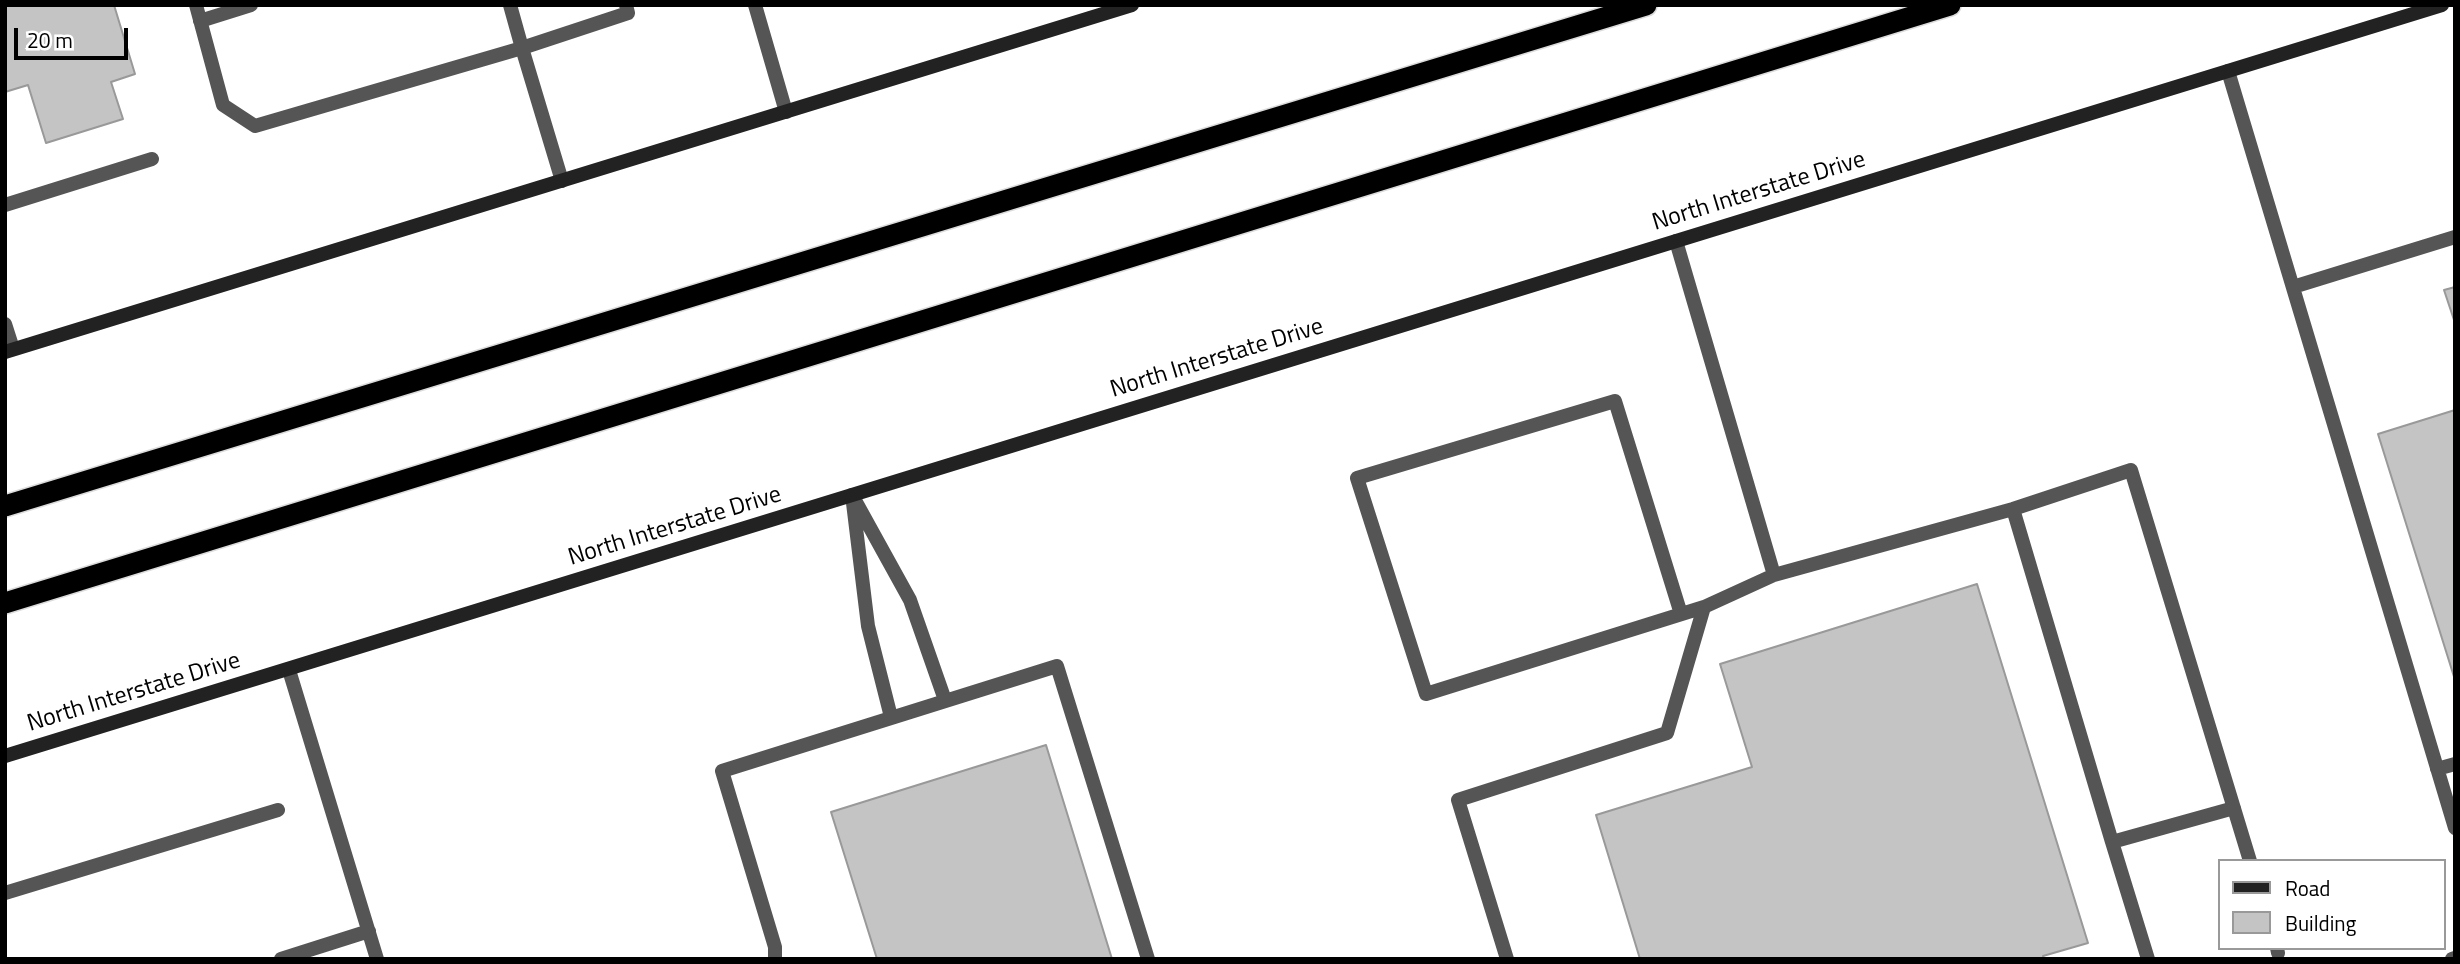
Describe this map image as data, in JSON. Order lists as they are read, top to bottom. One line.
{"streets":{"main road":["North Interstate Drive"]},"legend":["Road","Building"],"scale_bar":"20 m"}
